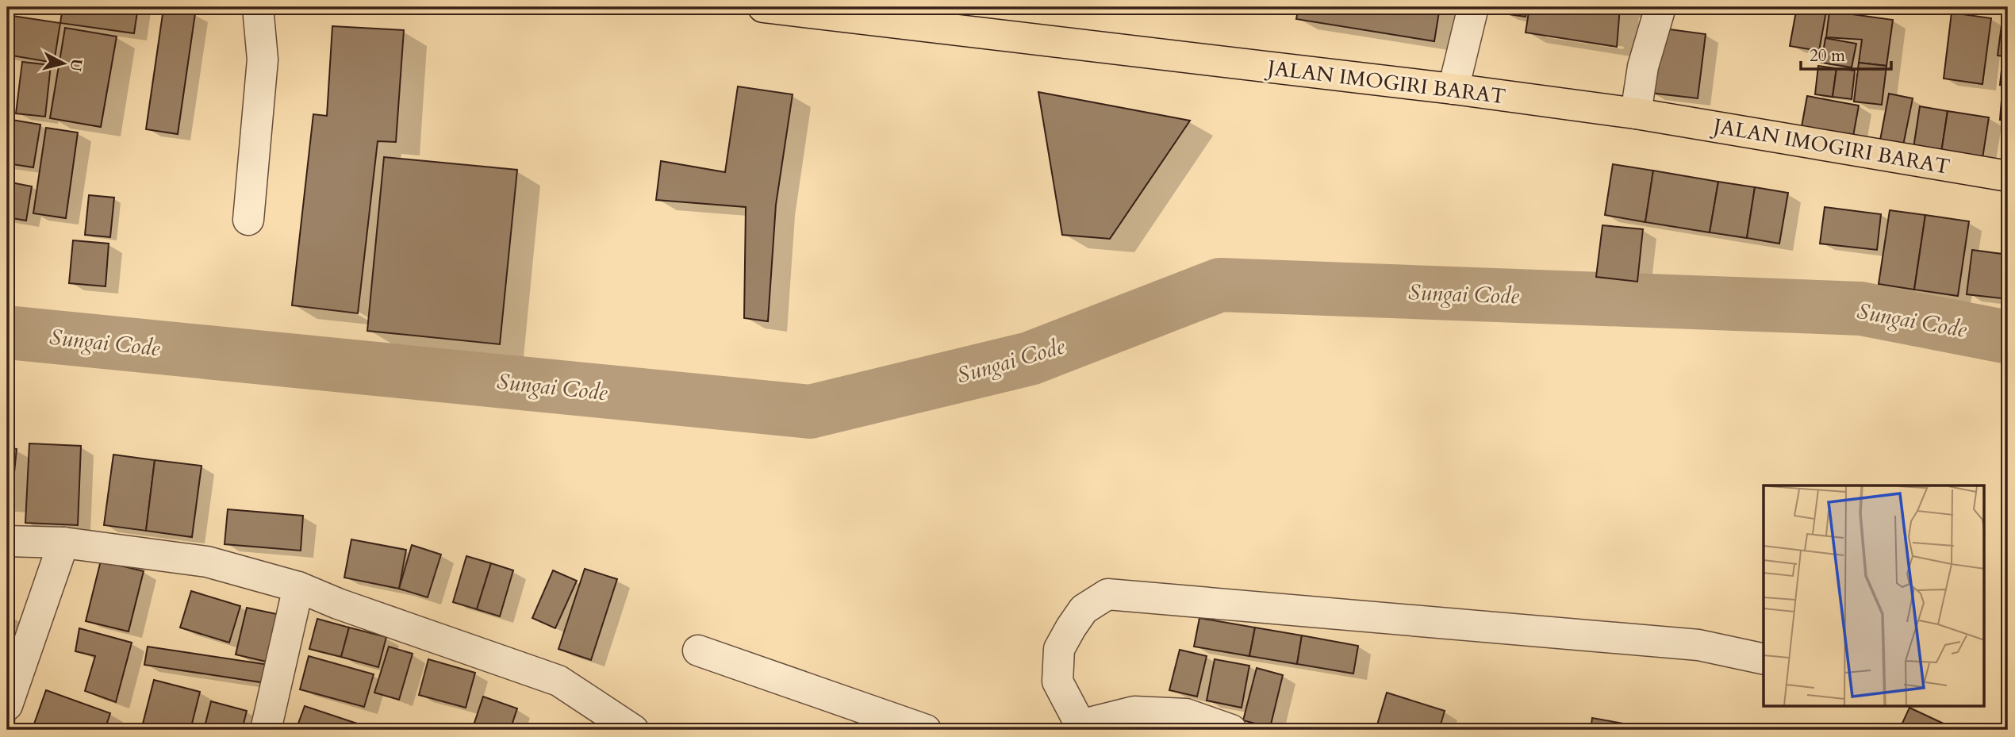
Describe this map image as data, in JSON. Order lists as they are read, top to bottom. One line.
{"streets":{"main road":["JALAN IMOGIRI BARAT"]},"water":["Sungai Code"],"scale_bar":"20 m","north":"right"}
